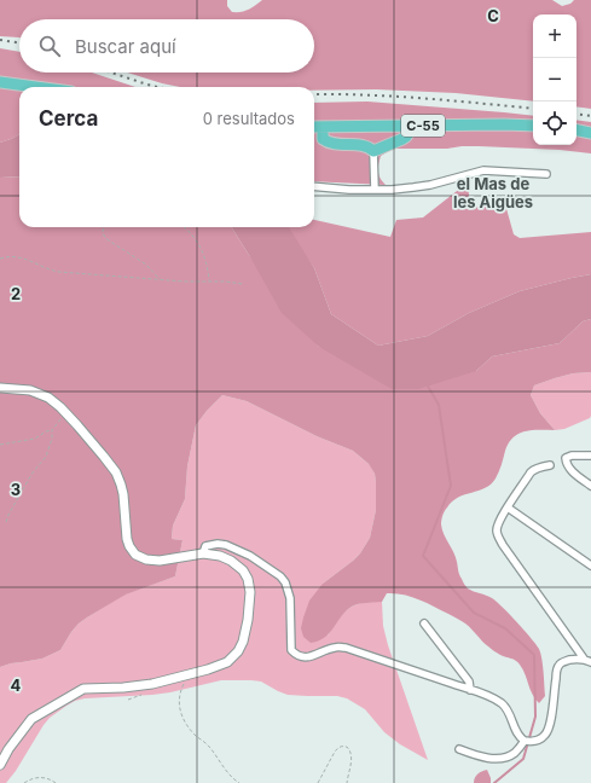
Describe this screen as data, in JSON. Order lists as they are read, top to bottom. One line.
{"streets":{"highway":["C-55"]},"districts":["el Mas de les Aigües"],"page":{"map_buttons":["+","−"],"search":"Buscar aquí","heading":["Cerca","0 resultados"]},"grid":{"columns":["C"],"rows":["2","3","4"]}}
